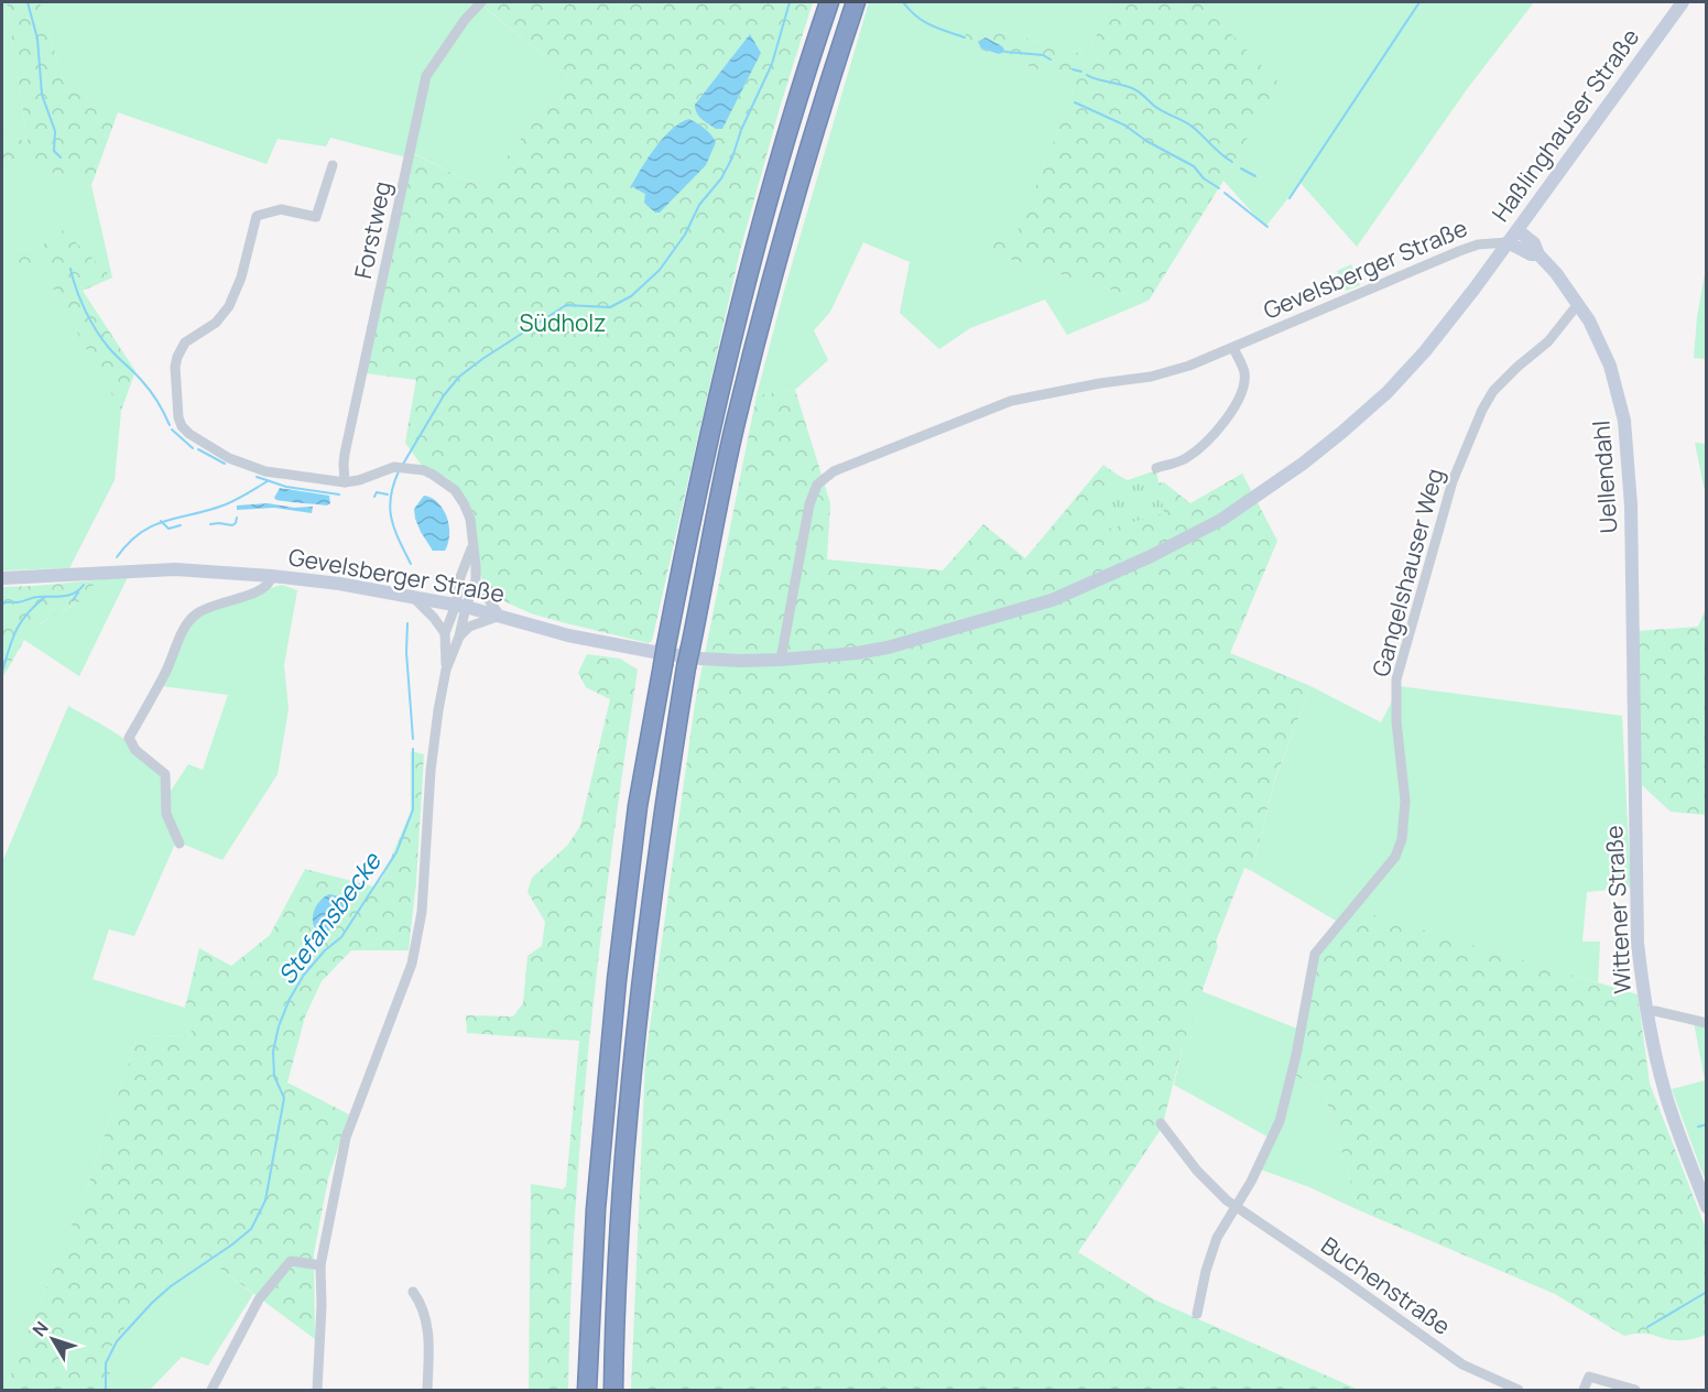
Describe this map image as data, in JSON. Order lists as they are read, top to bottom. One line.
{"streets":{"main road":["Haßlinghauser Straße","Gevelsberger Straße","Uellendahl","Wittener Straße"],"street":["Forstweg","Gangelshauser Weg","Buchenstraße"]},"crossings":[["Haßlinghauser Straße","Gevelsberger Straße"],["Haßlinghauser Straße","Uellendahl"],["Gevelsberger Straße","Uellendahl"],["Uellendahl","Gangelshauser Weg"],["Uellendahl","Wittener Straße"],["Gangelshauser Weg","Buchenstraße"]],"water":["Stefansbecke"],"parks":["Südholz"],"north":"top left"}
